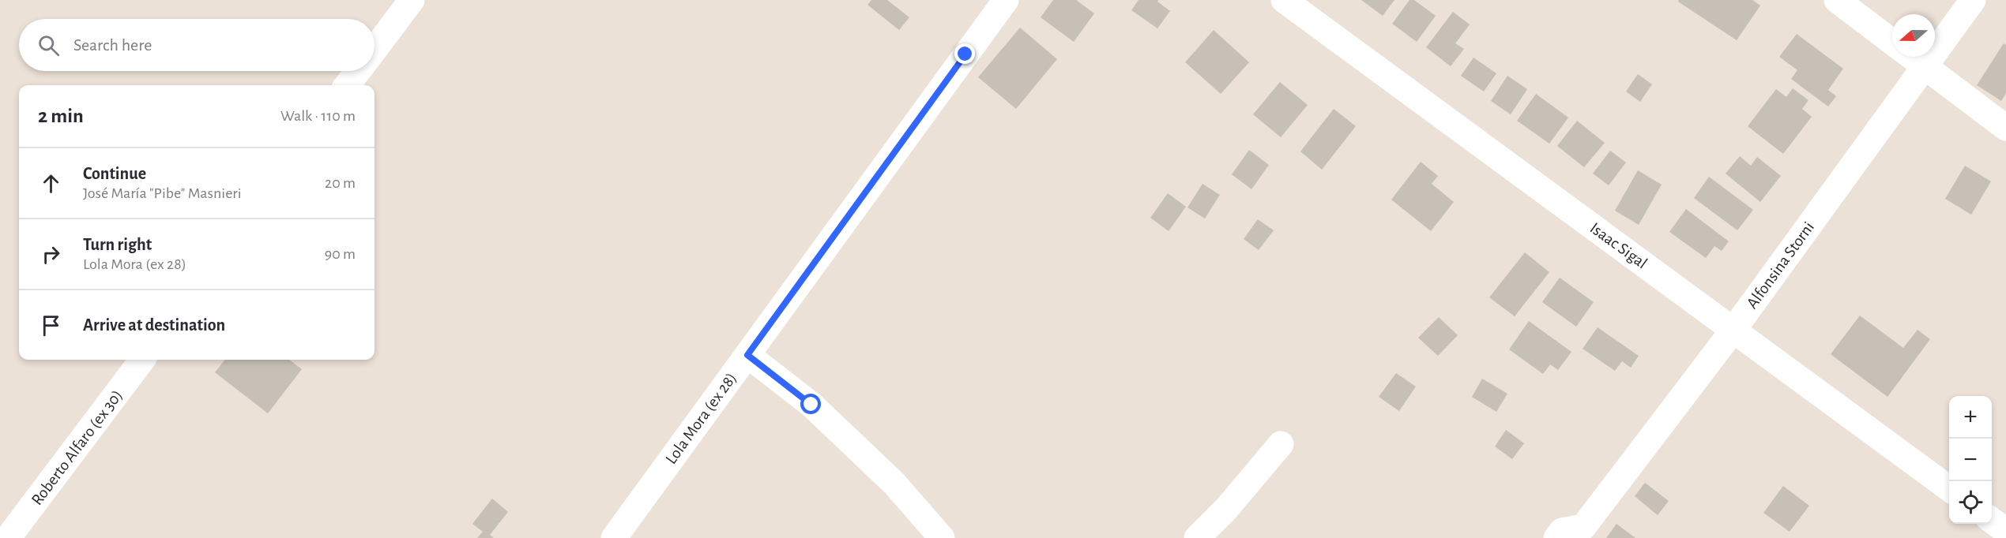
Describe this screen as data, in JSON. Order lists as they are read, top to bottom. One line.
{"streets":{"street":["Isaac Sigal","Alfonsina Storni","Lola Mora (ex 28)","Roberto Alfaro (ex 30)"]},"crossings":[["Isaac Sigal","Alfonsina Storni"]],"north":"left","page":{"search":"Search here","heading":["2 min","Walk · 110 m"],"list":[["Continue","José María \"Pibe\" Masnieri","20 m"],["Turn right","Lola Mora (ex 28)","90 m"],"Arrive at destination"],"map_buttons":["+","−"]}}
